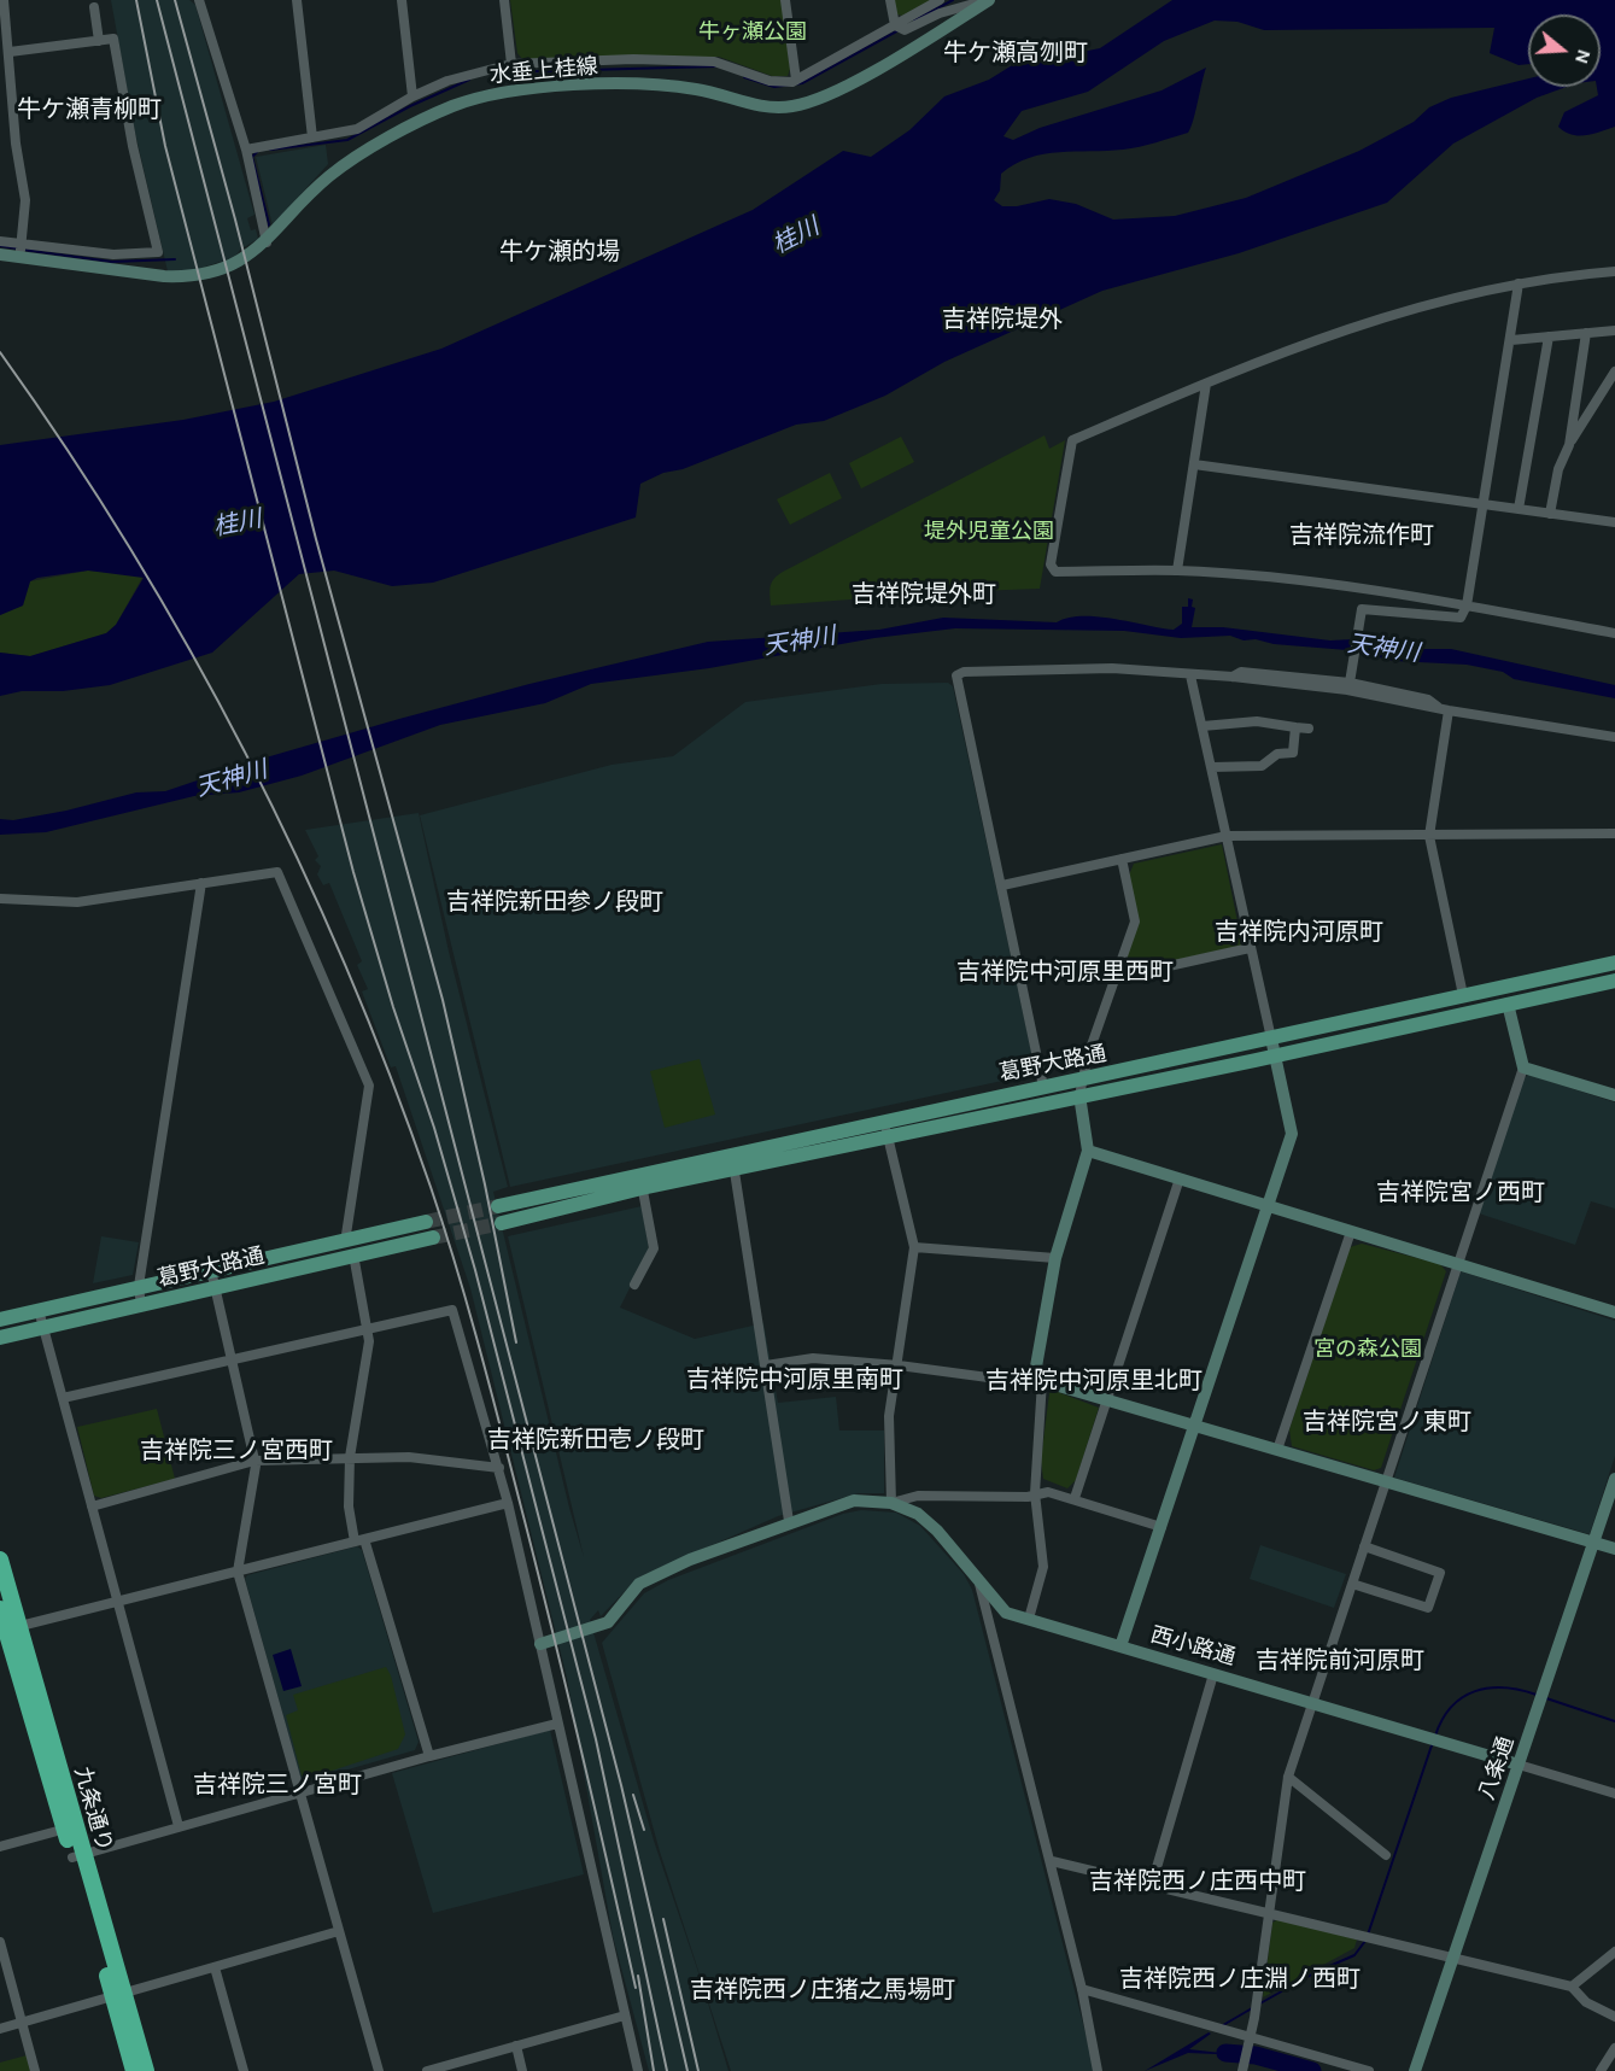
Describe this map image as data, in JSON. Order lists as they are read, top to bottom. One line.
{"streets":{"highway":["九条通り"],"main road":["葛野大路通"],"street":["水垂上桂線","西小路通","八条通"]},"crossings":[["西小路通","八条通"]],"districts":["牛ケ瀬高刎町","牛ケ瀬青柳町","牛ケ瀬的場","吉祥院堤外","吉祥院流作町","吉祥院堤外町","吉祥院新田参ノ段町","吉祥院内河原町","吉祥院中河原里西町","吉祥院宮ノ西町","吉祥院中河原里南町","吉祥院中河原里北町","吉祥院宮ノ東町","吉祥院新田壱ノ段町","吉祥院三ノ宮西町","吉祥院前河原町","吉祥院三ノ宮町","吉祥院西ノ庄西中町","吉祥院西ノ庄淵ノ西町","吉祥院西ノ庄猪之馬場町"],"water":["桂川","天神川"],"parks":["牛ヶ瀬公園","堤外児童公園","宮の森公園"],"north":"right"}
